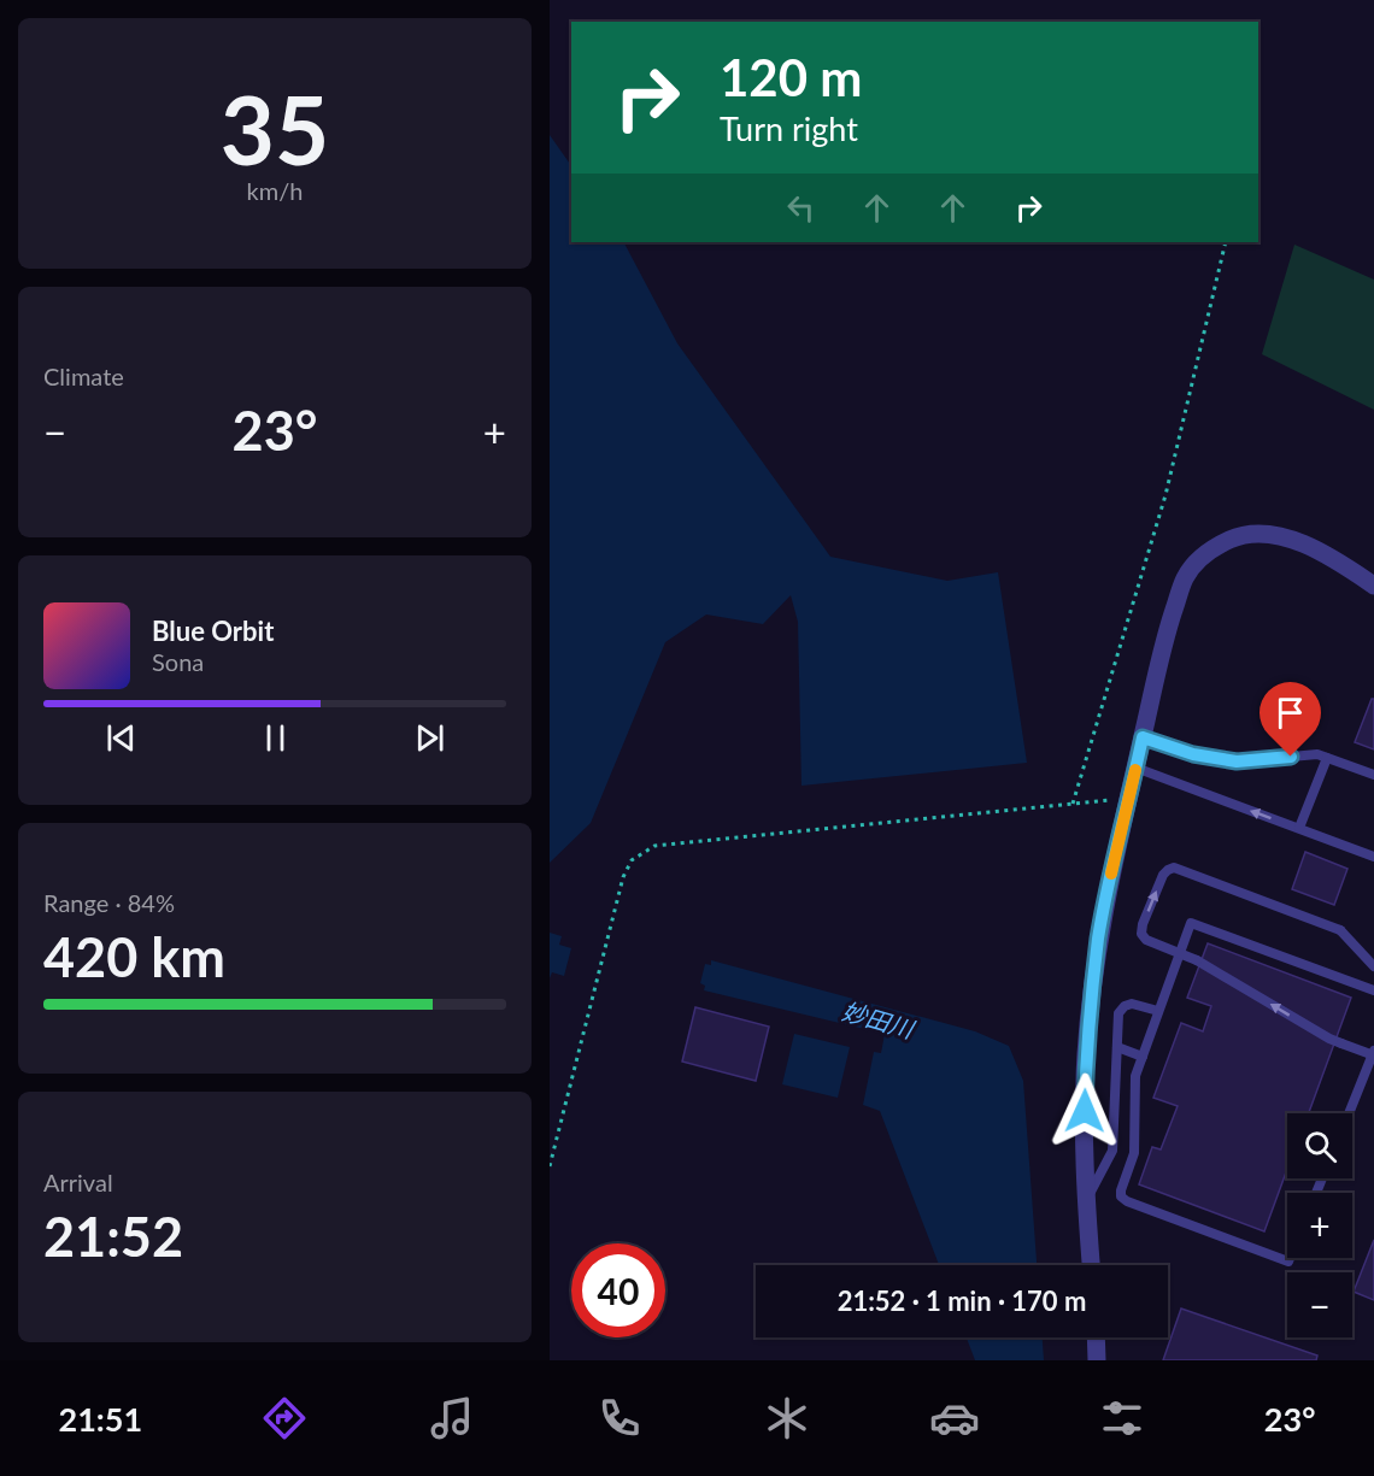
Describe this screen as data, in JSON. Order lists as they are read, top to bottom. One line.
{"water":["妙田川"],"page":{"tile":[["35","km/h"],"Climate",["Range · 84%","420 km"],["Arrival","21:52"]],"turn":["120 m","Turn right"],"heat":["−","23°","+"],"song":["Blue Orbit","Sona"],"map_buttons":["+","−"],"limit":"40","trip":"21:52 · 1 min · 170 m","tabs":["21:51","23°"]}}
